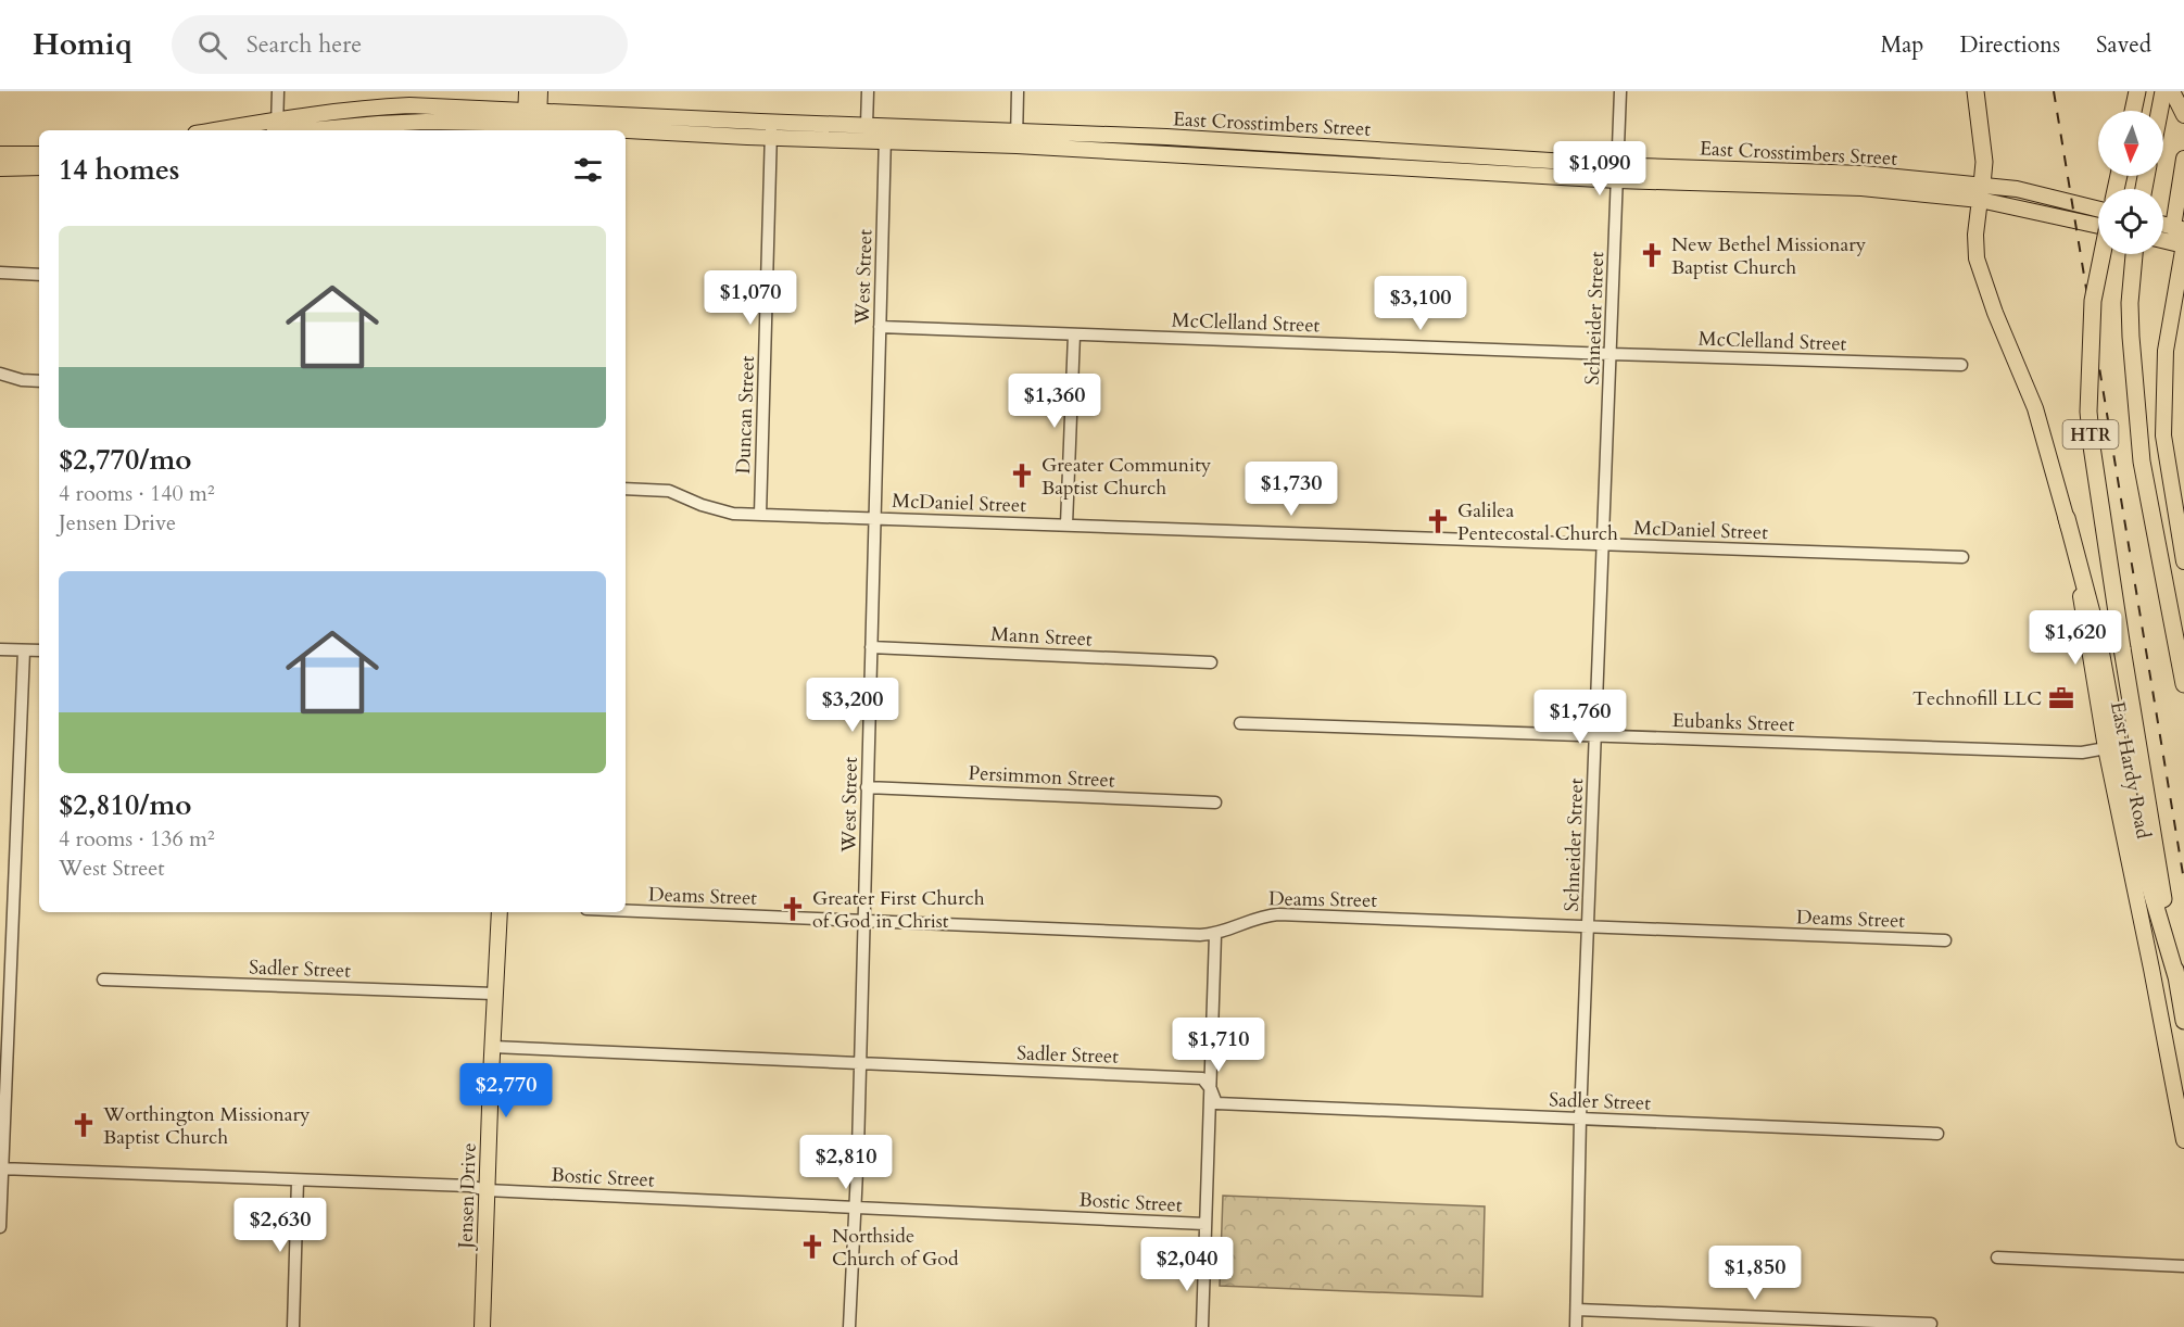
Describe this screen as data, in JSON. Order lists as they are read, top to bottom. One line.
{"streets":{"highway":["HTR"],"main road":["East Crosstimbers Street","East Hardy Road","Jensen Drive"],"street":["West Street","Schneider Street","McClelland Street","Duncan Street","McDaniel Street","Mann Street","Eubanks Street","Persimmon Street","Deams Street","Sadler Street","Bostic Street"]},"crossings":[["East Crosstimbers Street","West Street"],["East Crosstimbers Street","Schneider Street"],["East Crosstimbers Street","Duncan Street"],["East Crosstimbers Street","East Hardy Road"],["West Street","McClelland Street"],["West Street","McDaniel Street"],["West Street","Mann Street"],["West Street","Persimmon Street"],["West Street","Deams Street"],["West Street","Sadler Street"],["West Street","Bostic Street"],["Schneider Street","McClelland Street"],["Schneider Street","McDaniel Street"],["Schneider Street","Eubanks Street"],["Schneider Street","Deams Street"],["Schneider Street","Sadler Street"],["Duncan Street","McDaniel Street"],["Eubanks Street","East Hardy Road"],["Sadler Street","Jensen Drive"],["Bostic Street","Jensen Drive"]],"places":{"church":["New Bethel Missionary Baptist Church","Greater Community Baptist Church","Galilea Pentecostal Church","Greater First Church of God in Christ","Worthington Missionary Baptist Church","Northside Church of God"],"office":["Technofill LLC"]},"north":"bottom","page":{"header":"Homiq","search":"Search here","nav":["Map","Directions","Saved"],"heading":"14 homes","price":["$1,090","$1,070","$3,100","$1,360","$1,730","$1,620","$3,200","$1,760","$1,710","$2,770","$2,810","$2,630","$2,040","$1,850"],"list":[{"name":"$2,770/mo","note":"4 rooms · 140 m² · Jensen Drive"},{"name":"$2,810/mo","note":"4 rooms · 136 m² · West Street"}]}}
